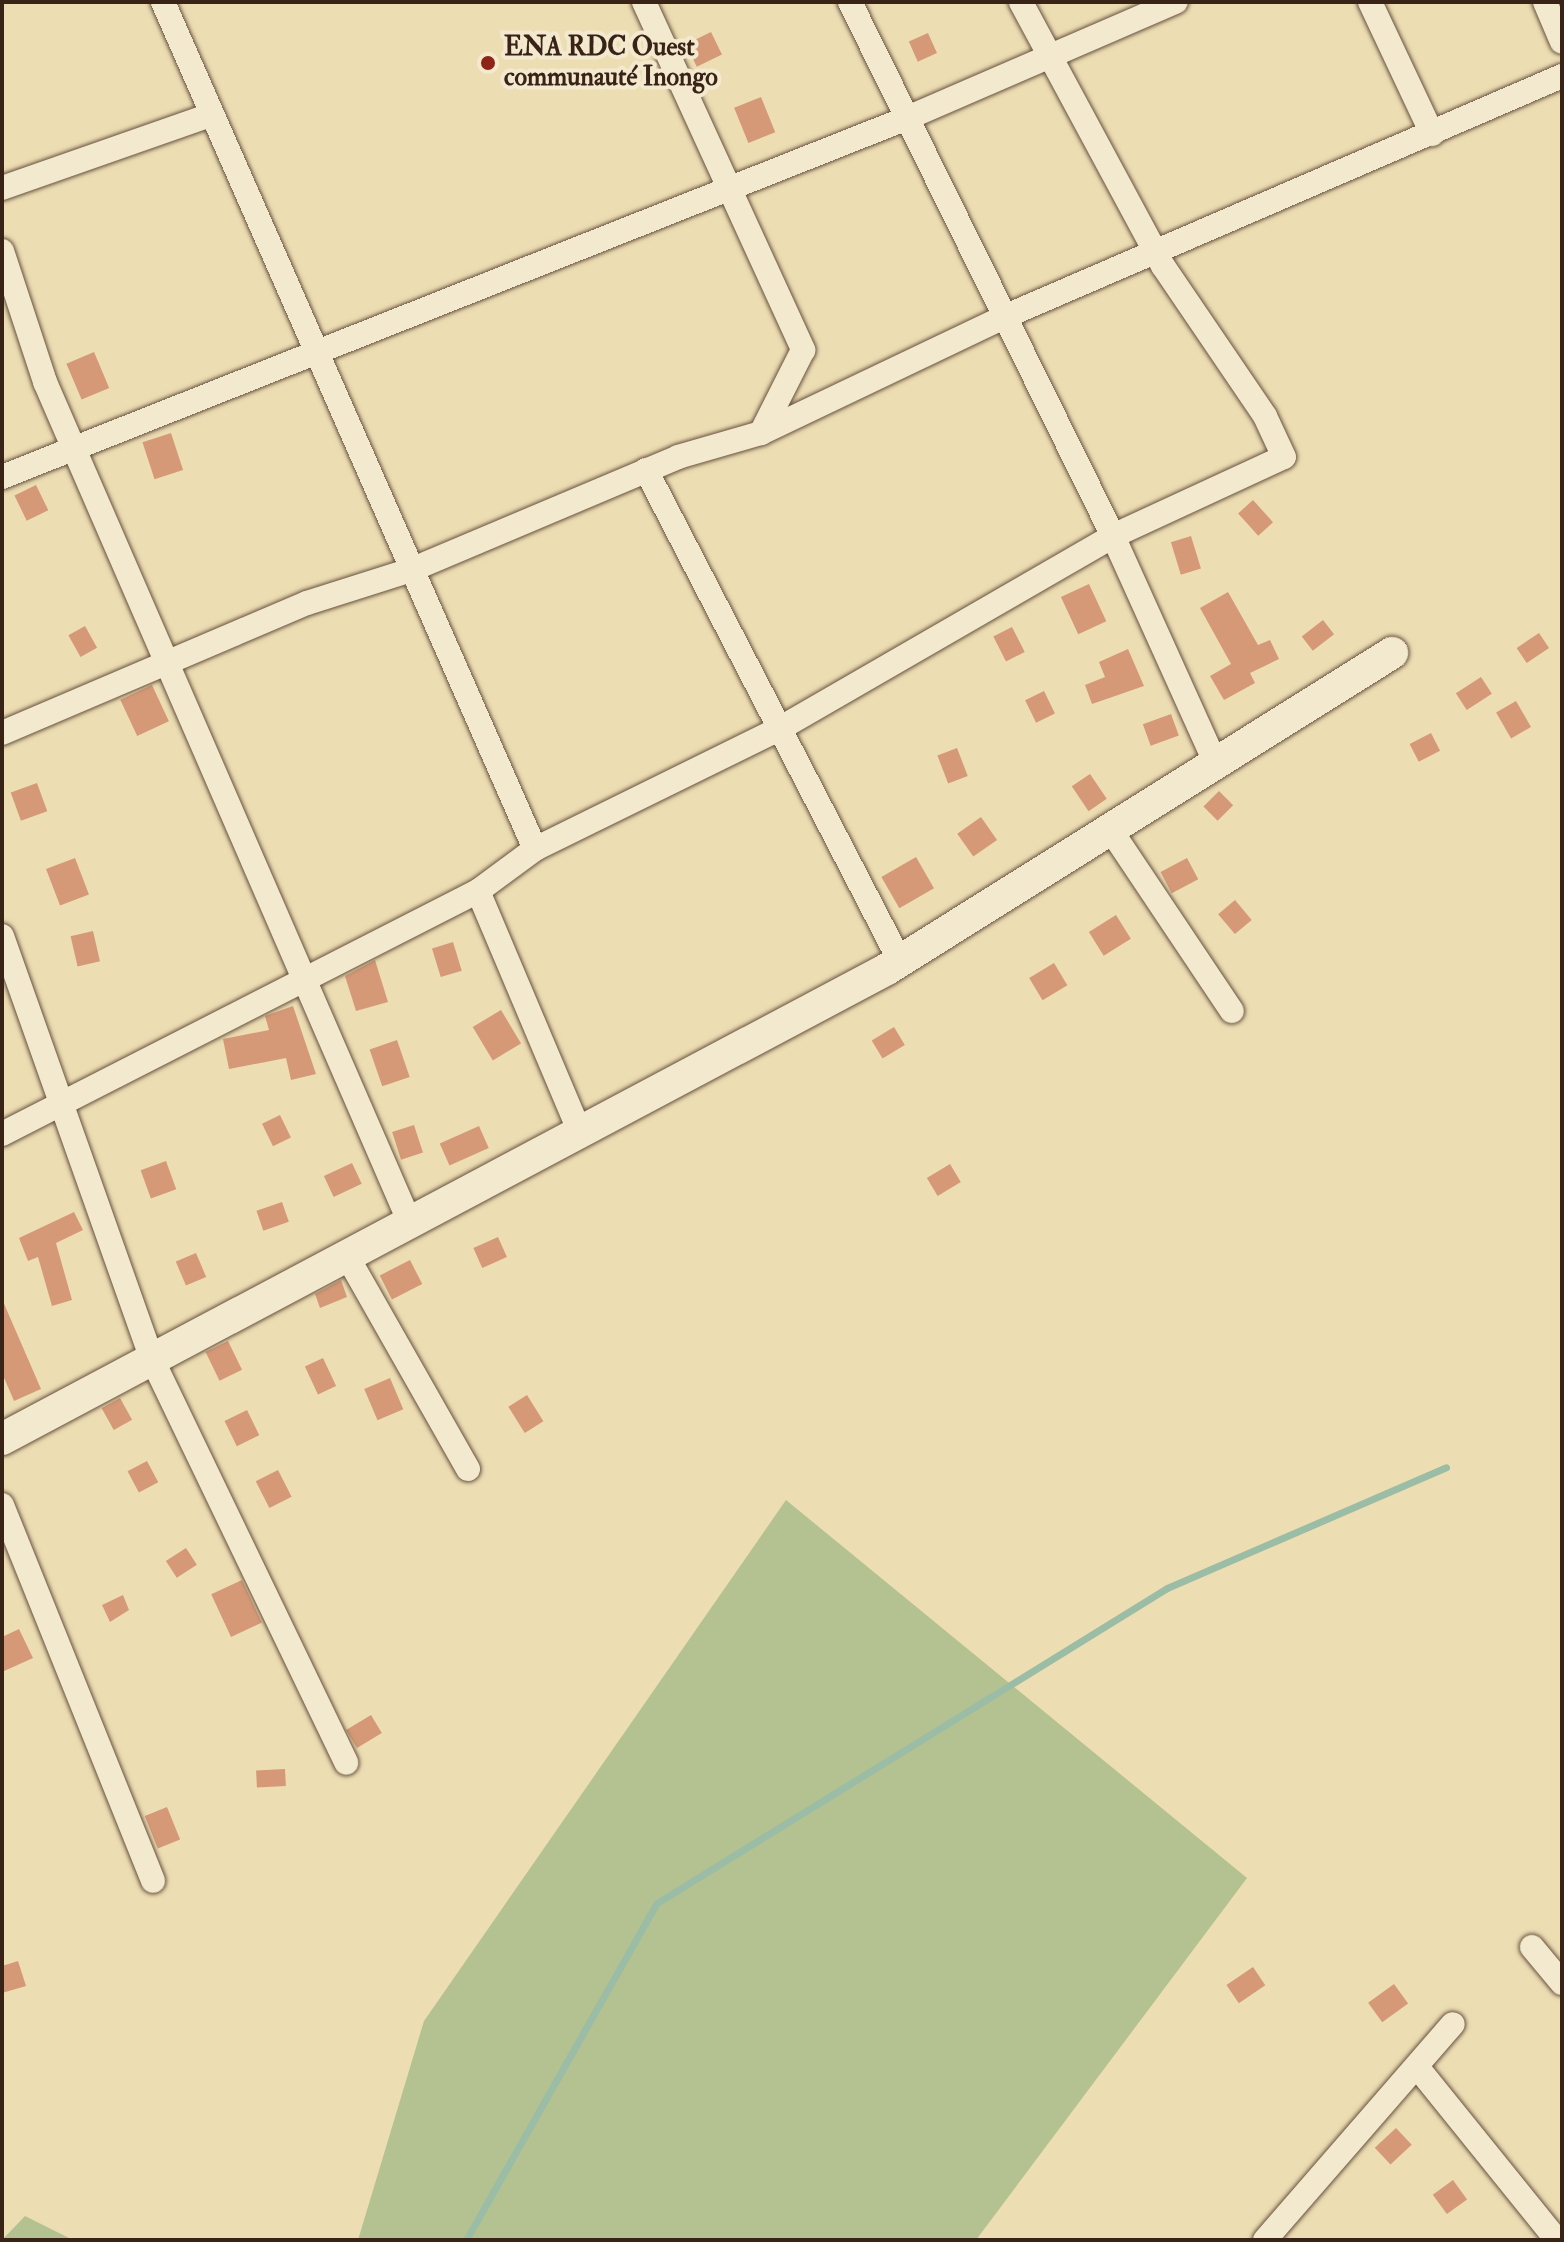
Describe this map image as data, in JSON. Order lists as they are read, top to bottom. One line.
{"places":["ENA RDC Ouest communauté Inongo"]}
